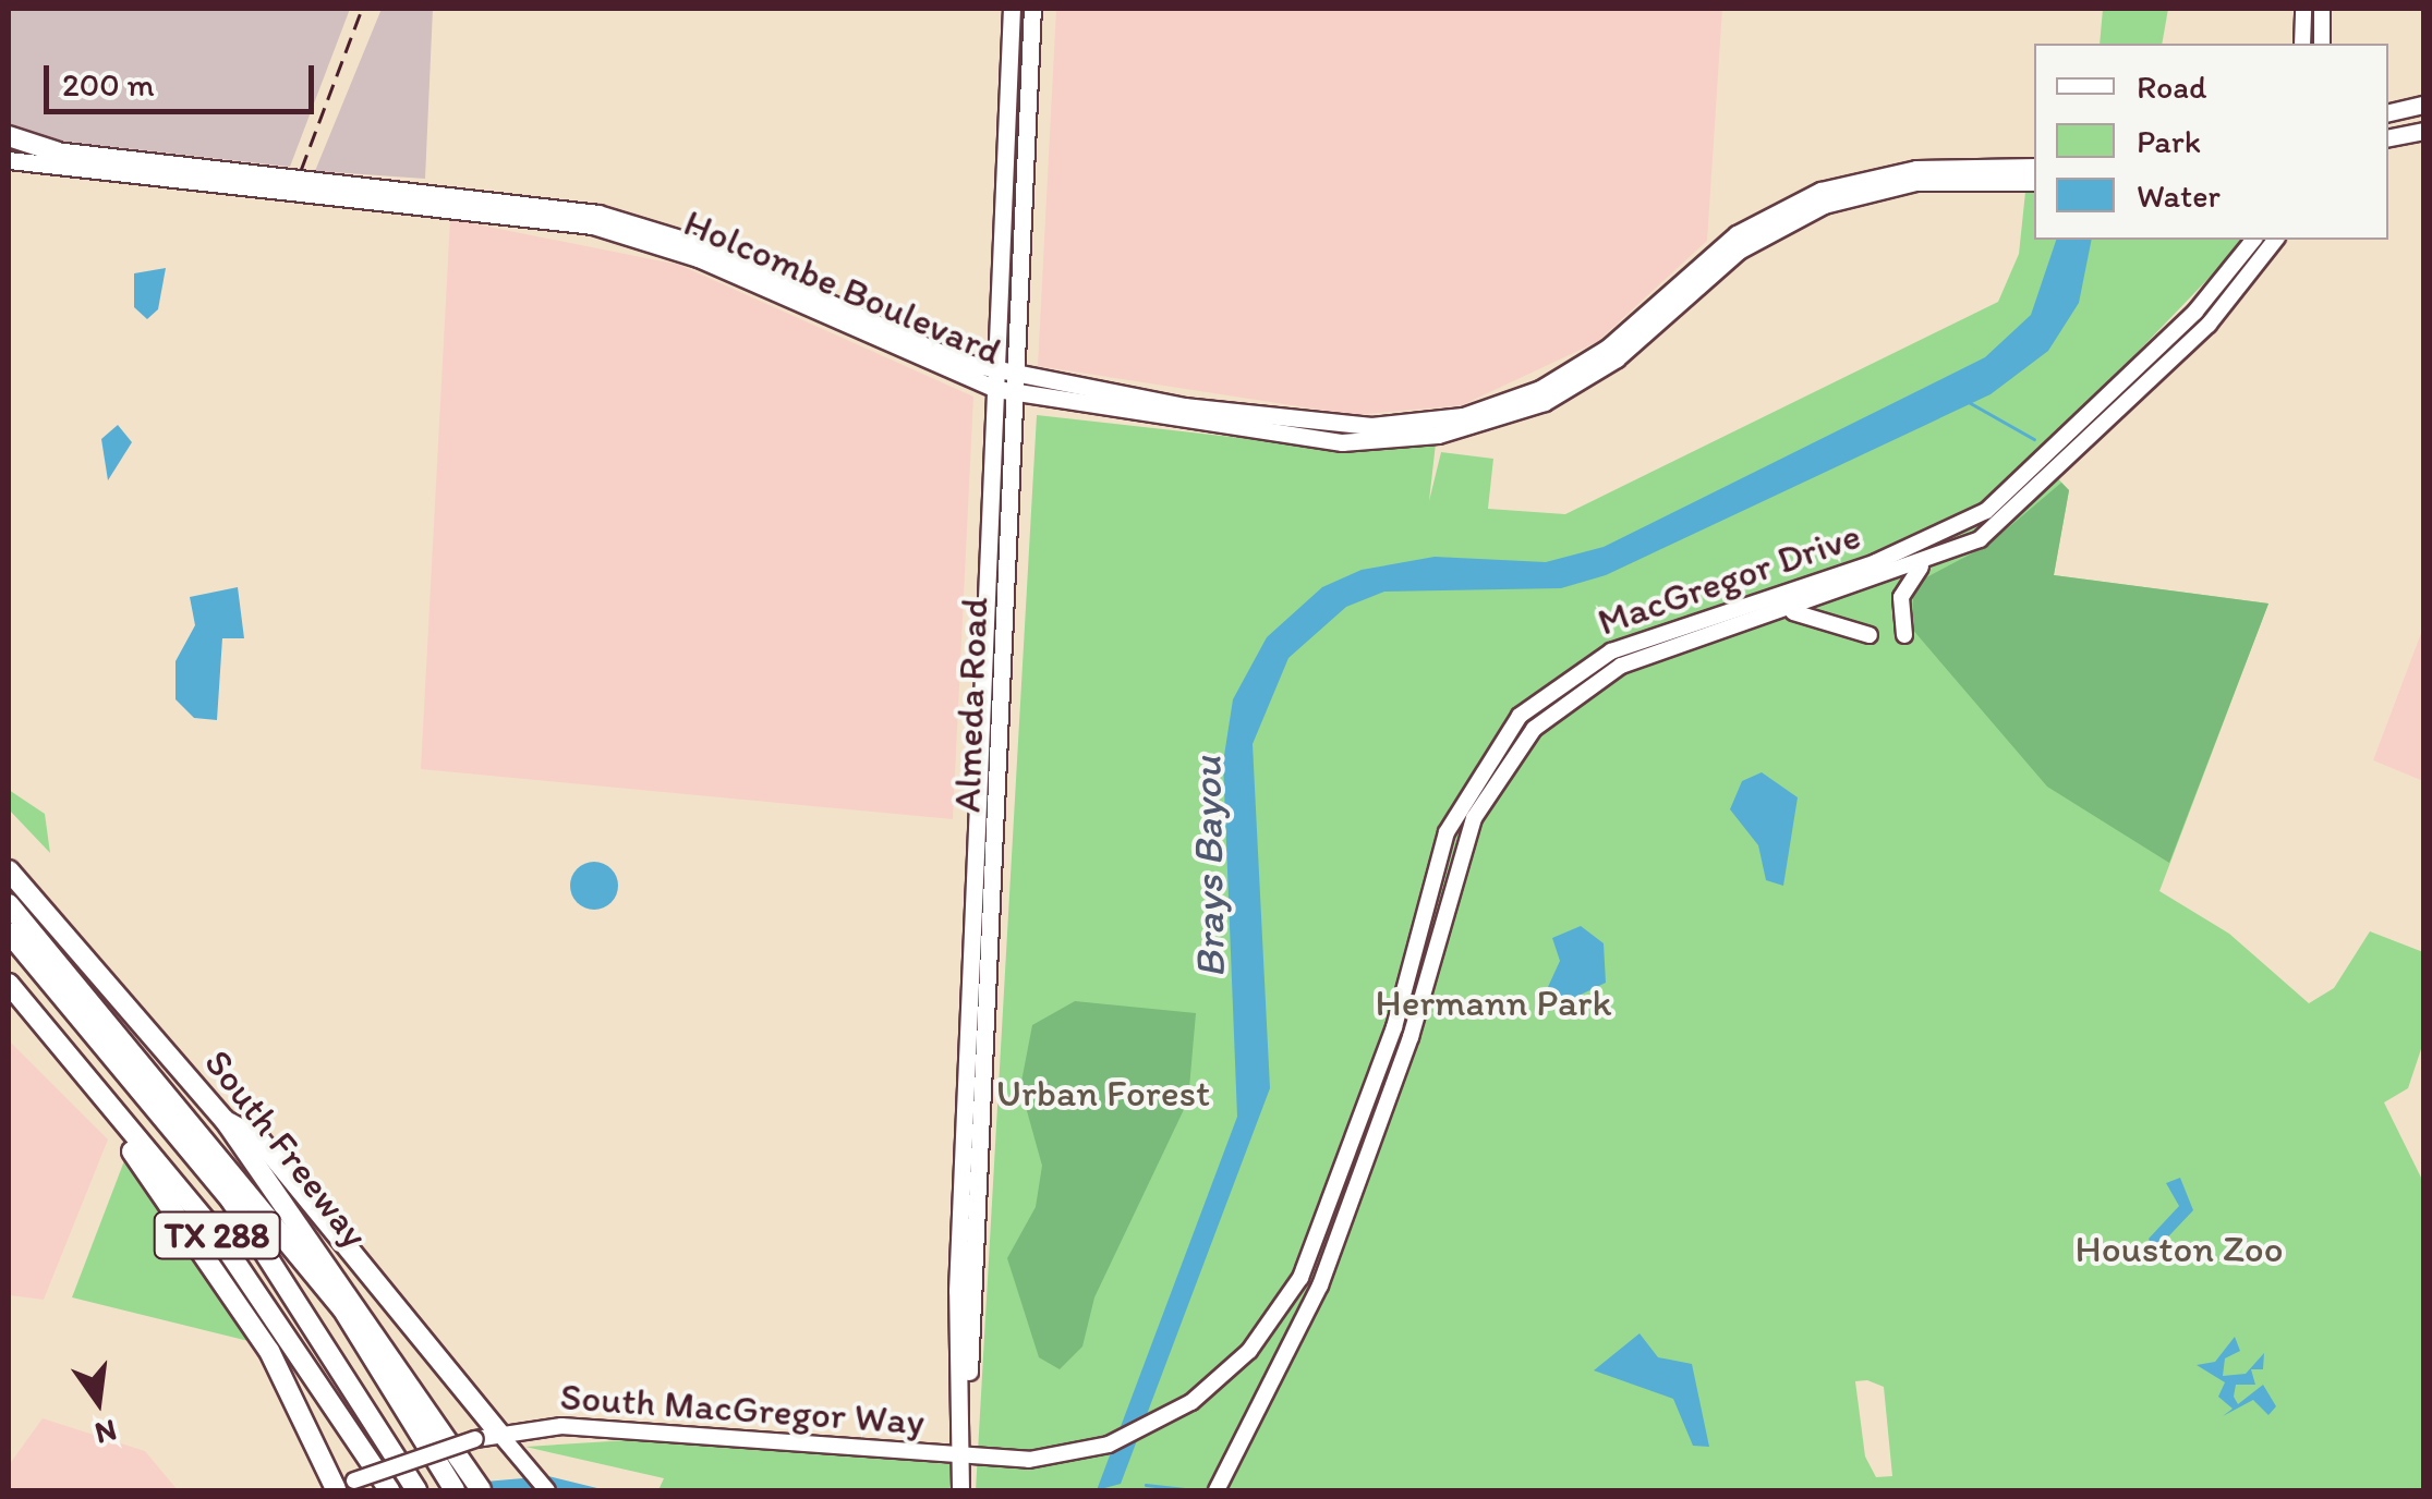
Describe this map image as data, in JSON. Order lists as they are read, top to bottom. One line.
{"streets":{"highway":["South Freeway","TX 288"],"main road":["Holcombe Boulevard","MacGregor Drive","Almeda Road","South MacGregor Way"]},"crossings":[["Holcombe Boulevard","Almeda Road"],["MacGregor Drive","Almeda Road"],["MacGregor Drive","South MacGregor Way"],["Almeda Road","South MacGregor Way"]],"water":["Brays Bayou"],"parks":["Hermann Park","Urban Forest","Houston Zoo"],"legend":["Road","Park","Water"],"scale_bar":"200 m","north":"bottom"}
